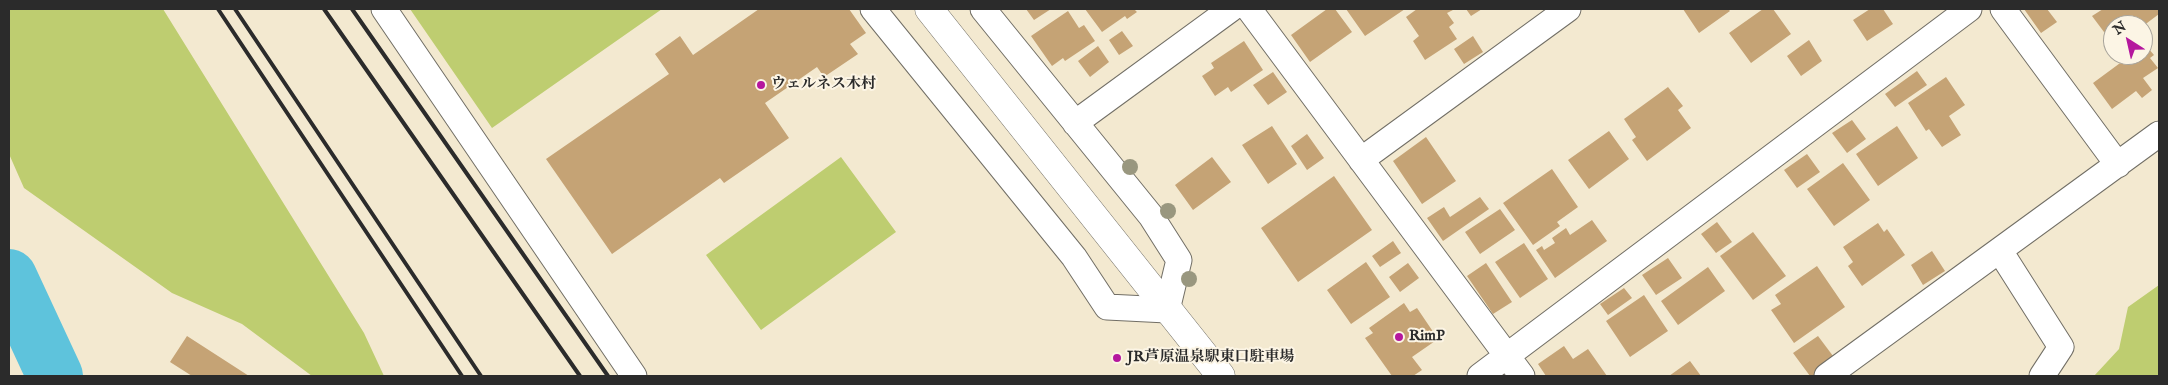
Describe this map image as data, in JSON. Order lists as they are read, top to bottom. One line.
{"places":["ウェルネス木村","RimP","JR芦原温泉駅東口駐車場"],"north":"top left"}
